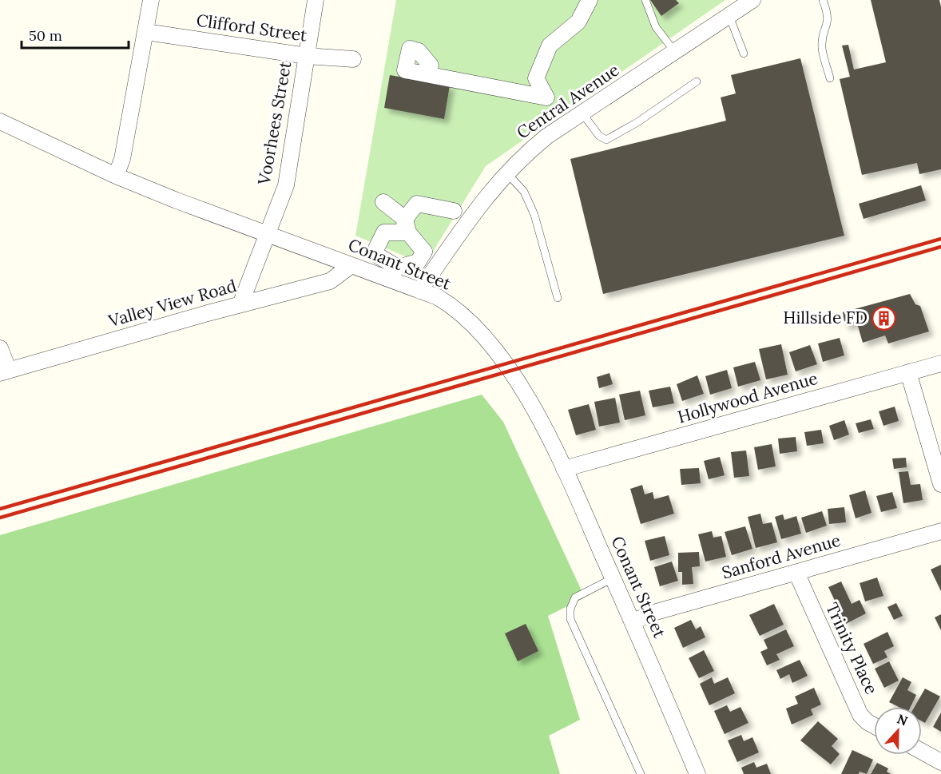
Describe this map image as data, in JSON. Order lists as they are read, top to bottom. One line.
{"streets":{"street":["Clifford Street","Central Avenue","Voorhees Street","Conant Street","Valley View Road","Hollywood Avenue","Sanford Avenue","Trinity Place"]},"crossings":[["Clifford Street","Voorhees Street"],["Central Avenue","Conant Street"],["Voorhees Street","Conant Street"],["Voorhees Street","Valley View Road"],["Conant Street","Valley View Road"],["Conant Street","Hollywood Avenue"],["Conant Street","Sanford Avenue"],["Sanford Avenue","Trinity Place"]],"places":{"building":["Hillside FD"]},"scale_bar":"50 m","north":"top"}
